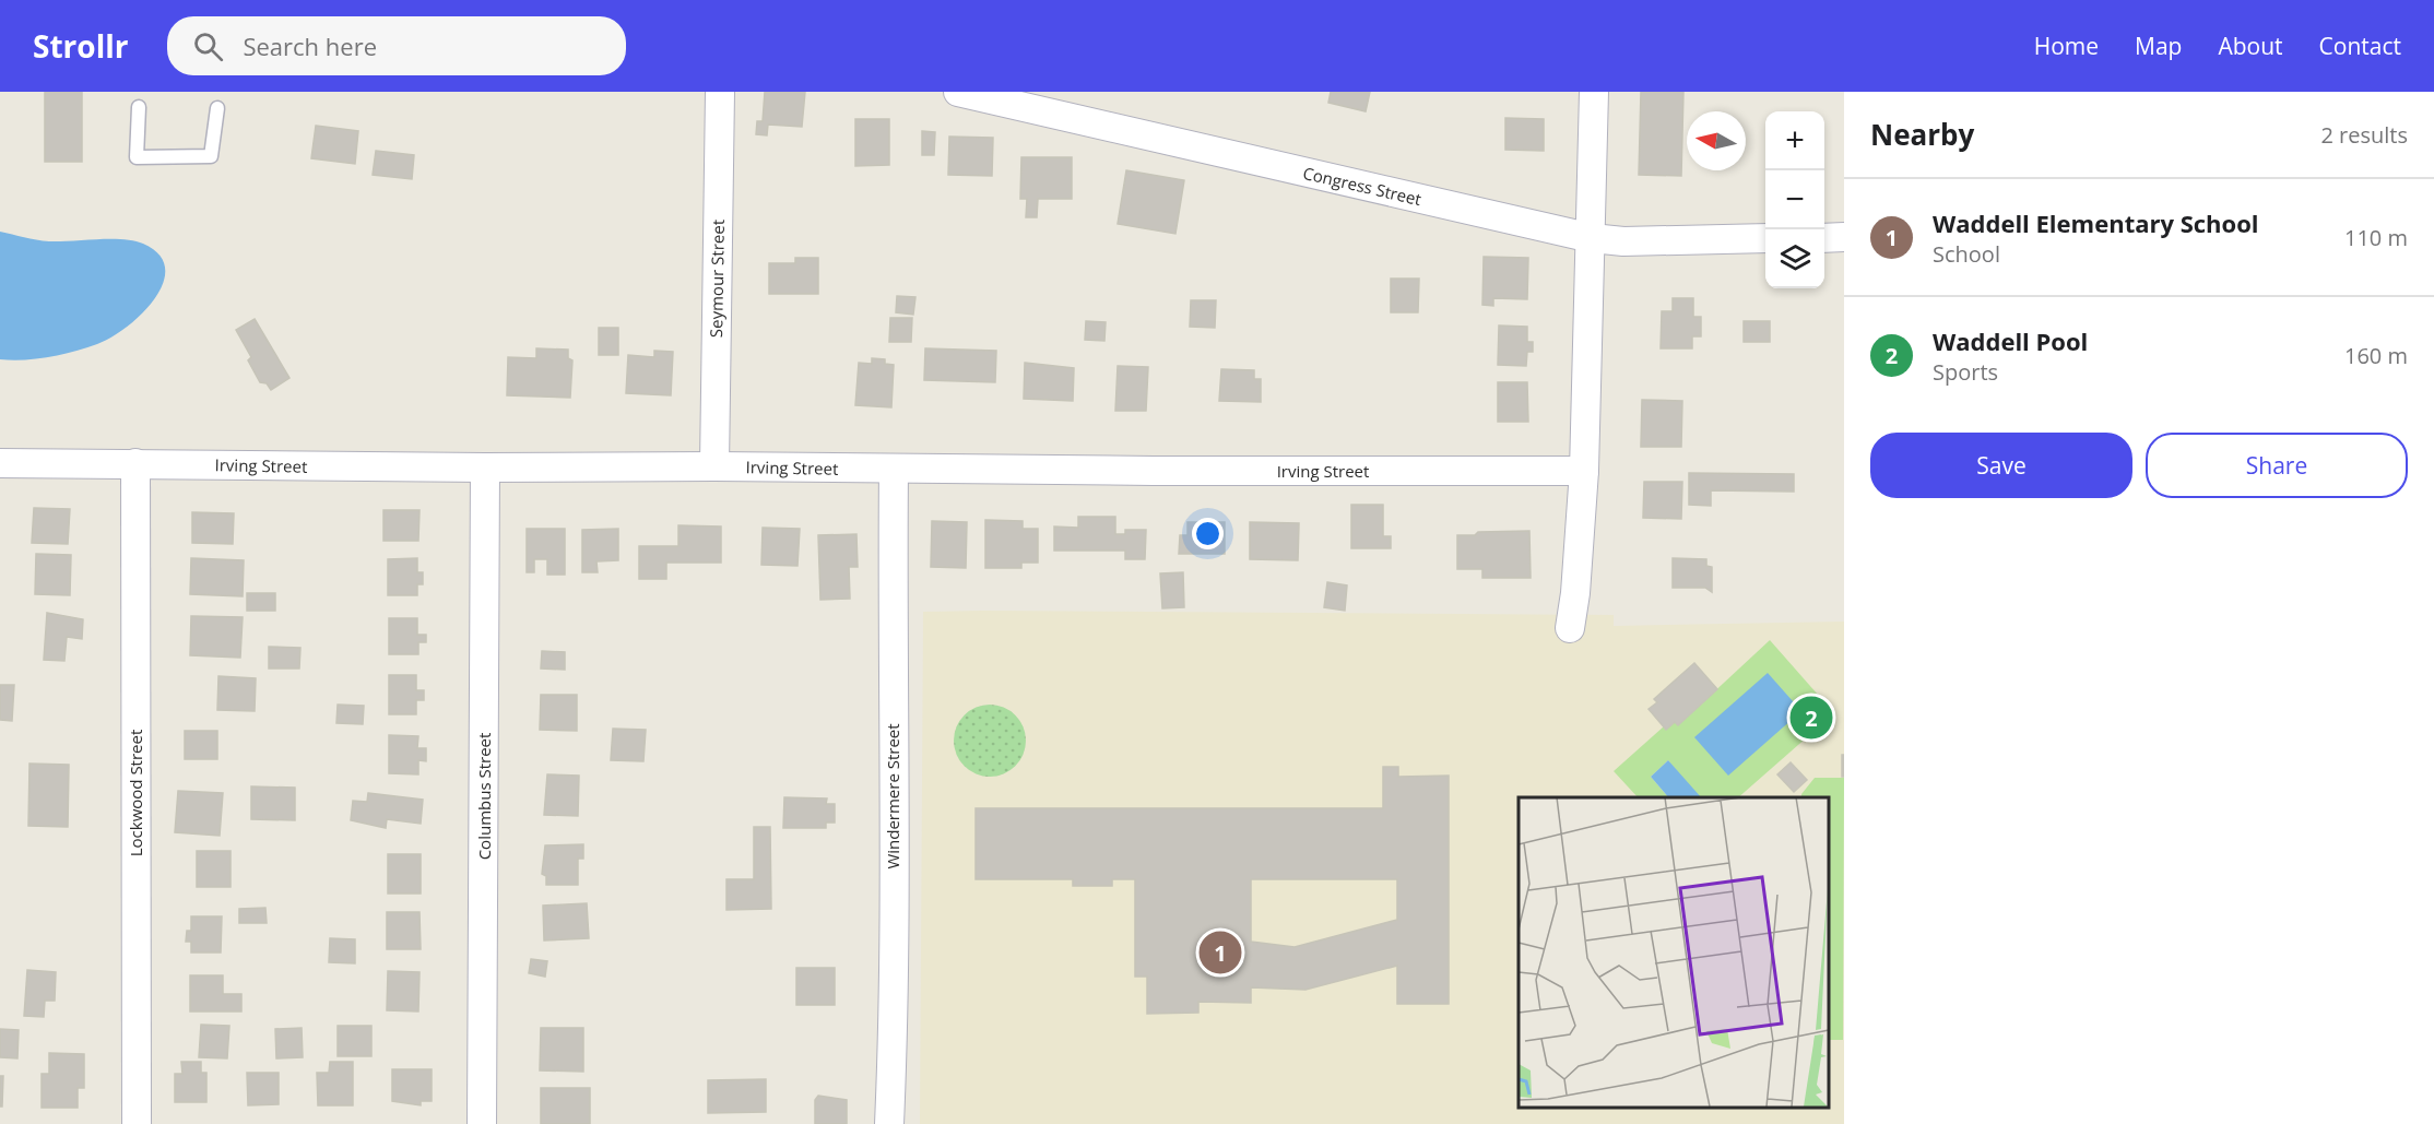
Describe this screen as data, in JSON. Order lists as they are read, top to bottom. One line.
{"streets":{"street":["Congress Street","Seymour Street","Irving Street","Lockwood Street","Columbus Street","Windermere Street"]},"crossings":[["Seymour Street","Irving Street"],["Irving Street","Lockwood Street"],["Irving Street","Columbus Street"],["Irving Street","Windermere Street"]],"north":"left","page":{"header":"Strollr","search":"Search here","nav":["Home","Map","About","Contact"],"heading":["Nearby","2 results"],"map_buttons":["+","−"],"list":[{"mark":"1","name":"Waddell Elementary School","note":"School","value":"110 m"},{"mark":"2","name":"Waddell Pool","note":"Sports","value":"160 m"}],"buttons":["Save","Share"],"pins":["2","1"]}}
